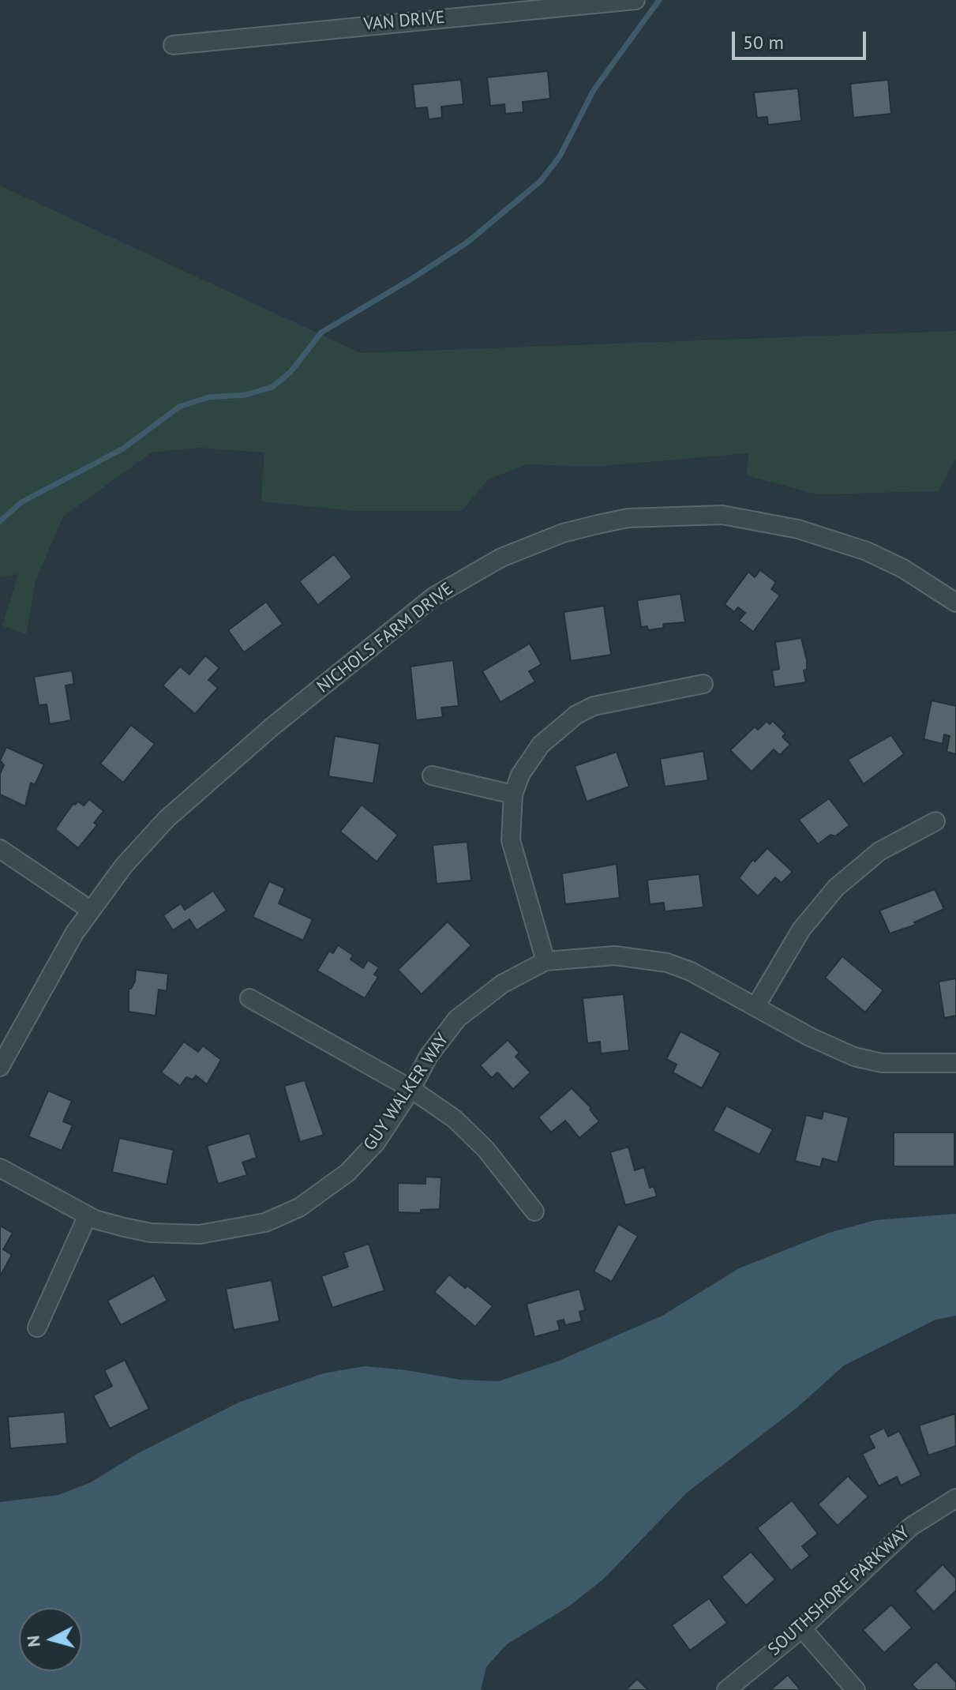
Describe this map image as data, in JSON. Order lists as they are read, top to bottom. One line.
{"streets":{"street":["VAN DRIVE","NICHOLS FARM DRIVE","GUY WALKER WAY","SOUTHSHORE PARKWAY"]},"scale_bar":"50 m","north":"left"}
